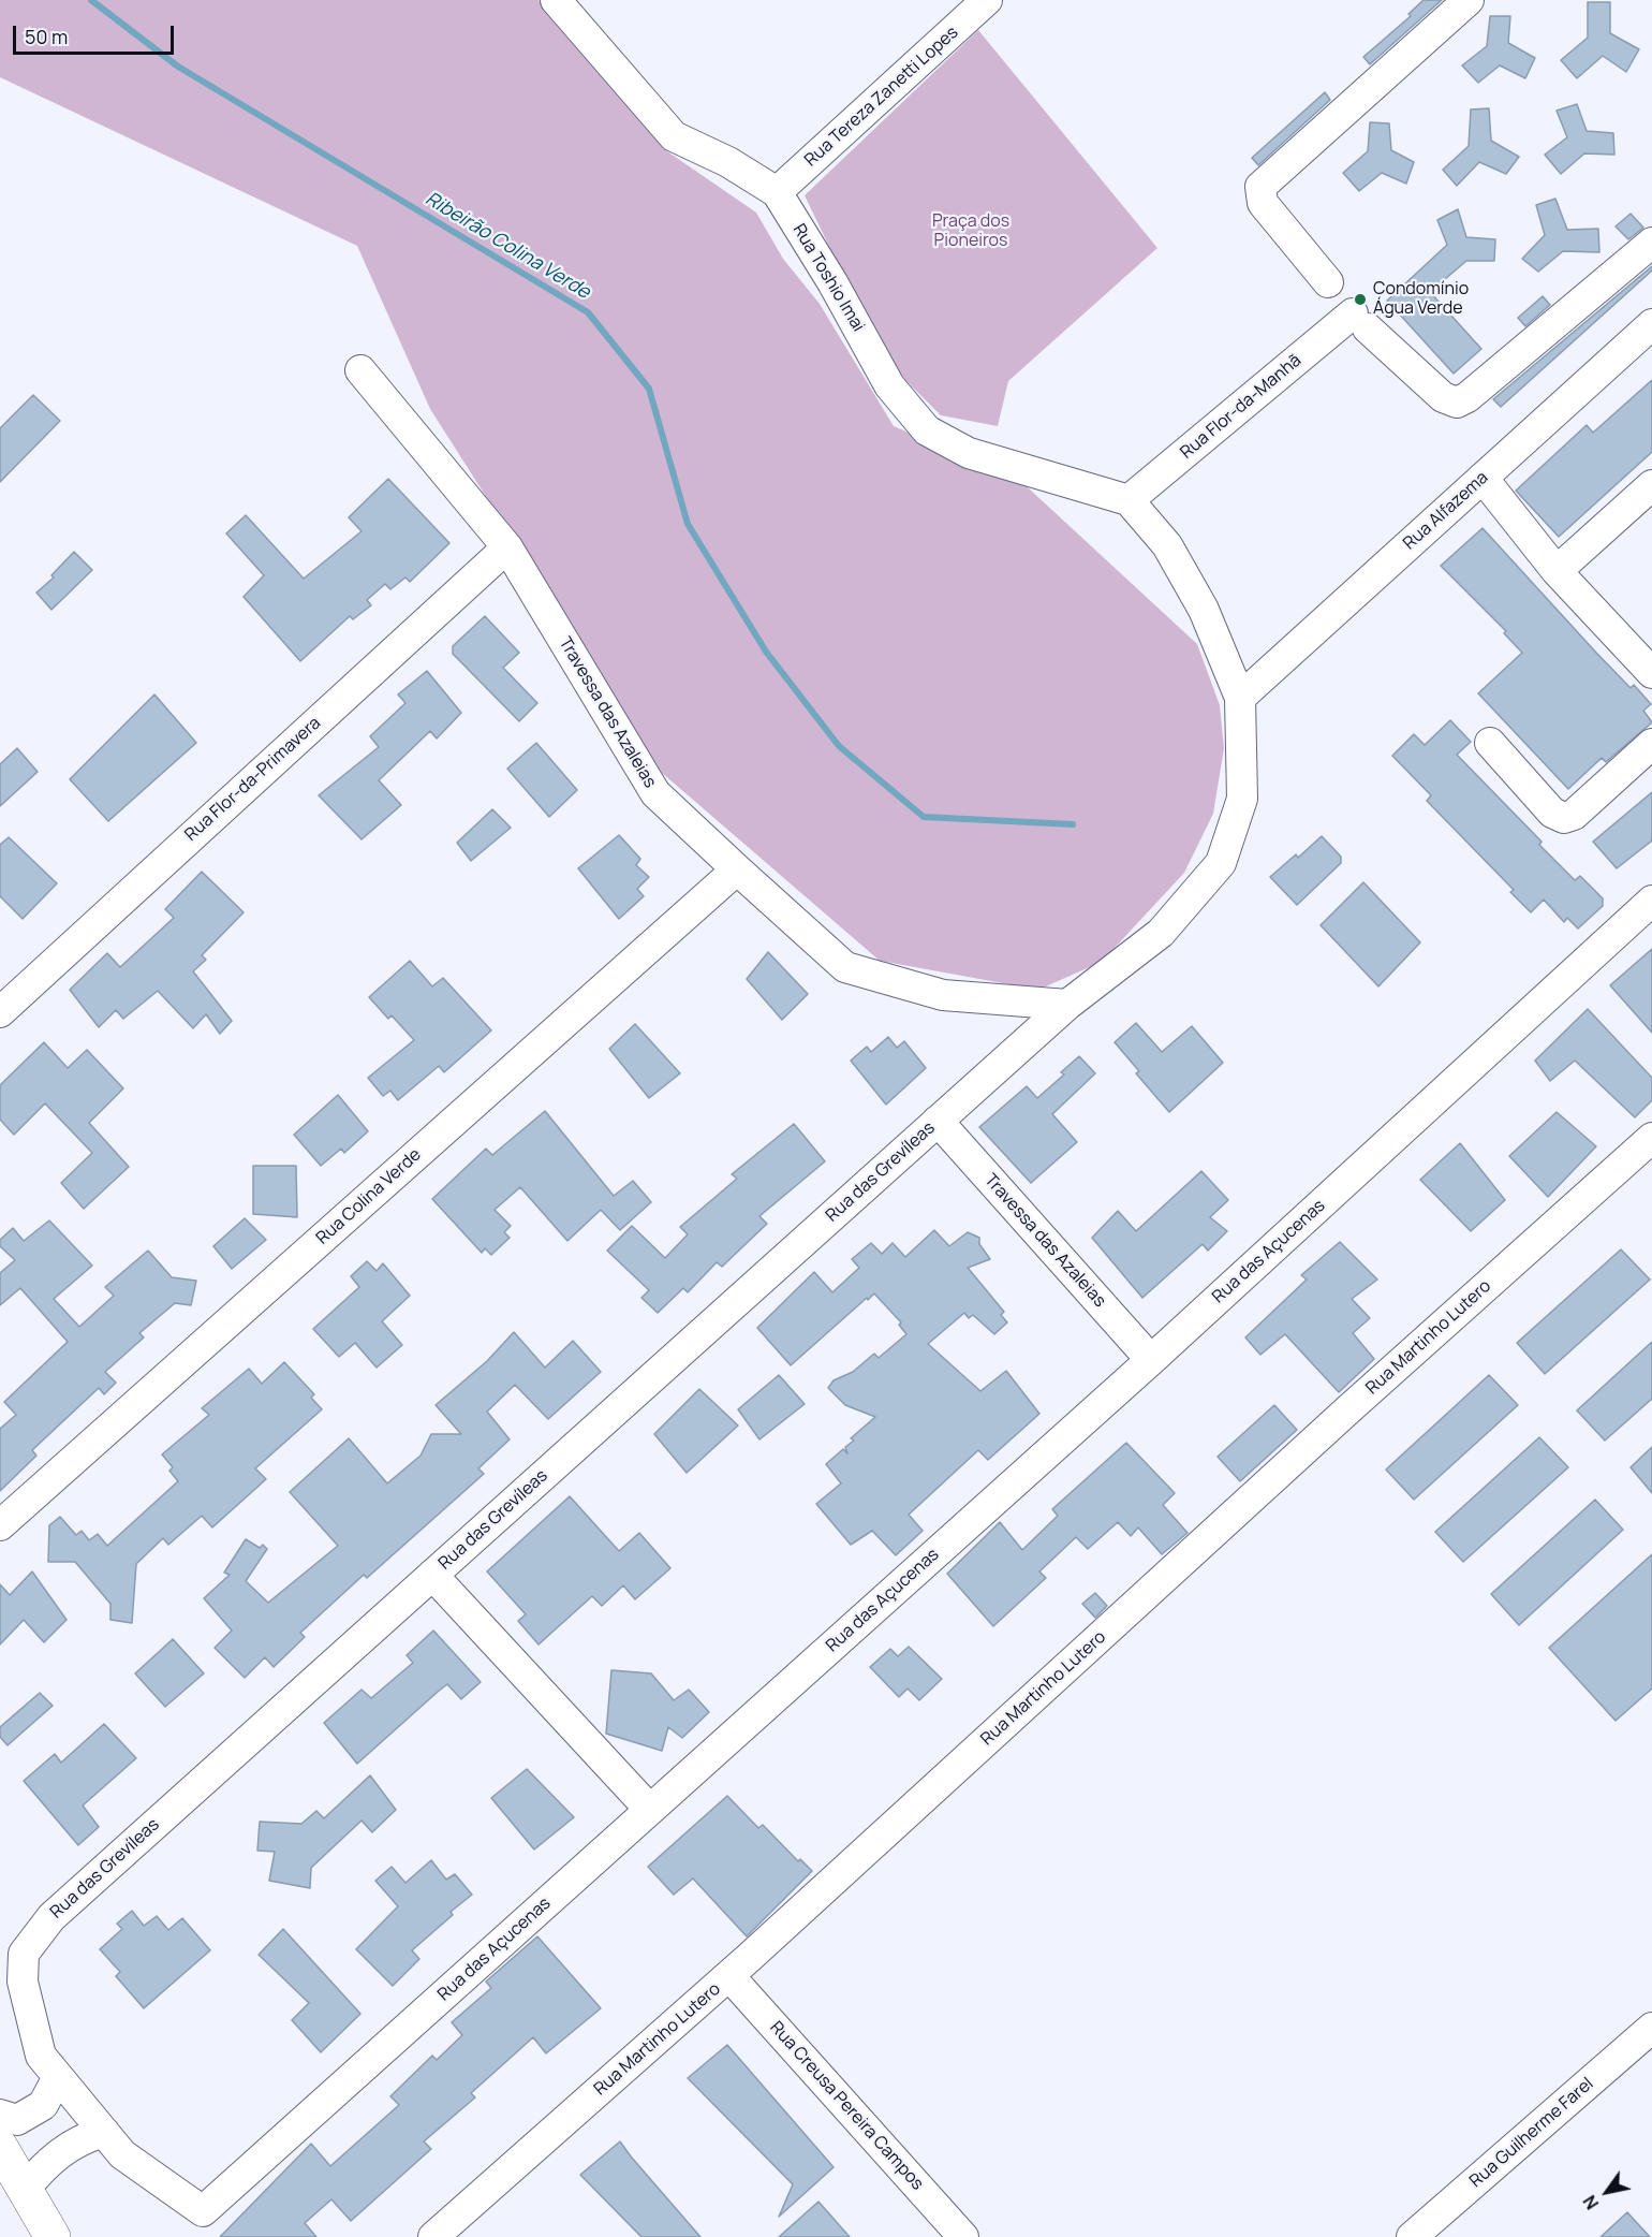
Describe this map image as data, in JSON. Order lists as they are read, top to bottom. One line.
{"streets":{"street":["Rua Tereza Zanetti Lopes","Rua Toshio Imai","Rua Flor-da-Manhã","Rua Alfazema","Travessa das Azaleias","Rua Flor-da-Primavera","Rua das Grevíleas","Rua Colina Verde","Rua das Açucenas","Rua Martinho Lutero","Rua Creusa Pereira Campos","Rua Guilherme Farel"]},"crossings":[["Rua Tereza Zanetti Lopes","Rua Toshio Imai"],["Rua Toshio Imai","Rua Flor-da-Manhã"],["Rua Alfazema","Rua das Grevíleas"],["Travessa das Azaleias","Rua Flor-da-Primavera"],["Travessa das Azaleias","Rua das Grevíleas"],["Travessa das Azaleias","Rua Colina Verde"],["Travessa das Azaleias","Rua das Açucenas"],["Rua das Grevíleas","Rua das Açucenas"],["Rua Martinho Lutero","Rua Creusa Pereira Campos"]],"water":["Ribeirão Colina Verde"],"parks":["Praça dos Pioneiros"],"places":["Condomínio Água Verde"],"scale_bar":"50 m","north":"bottom left"}
